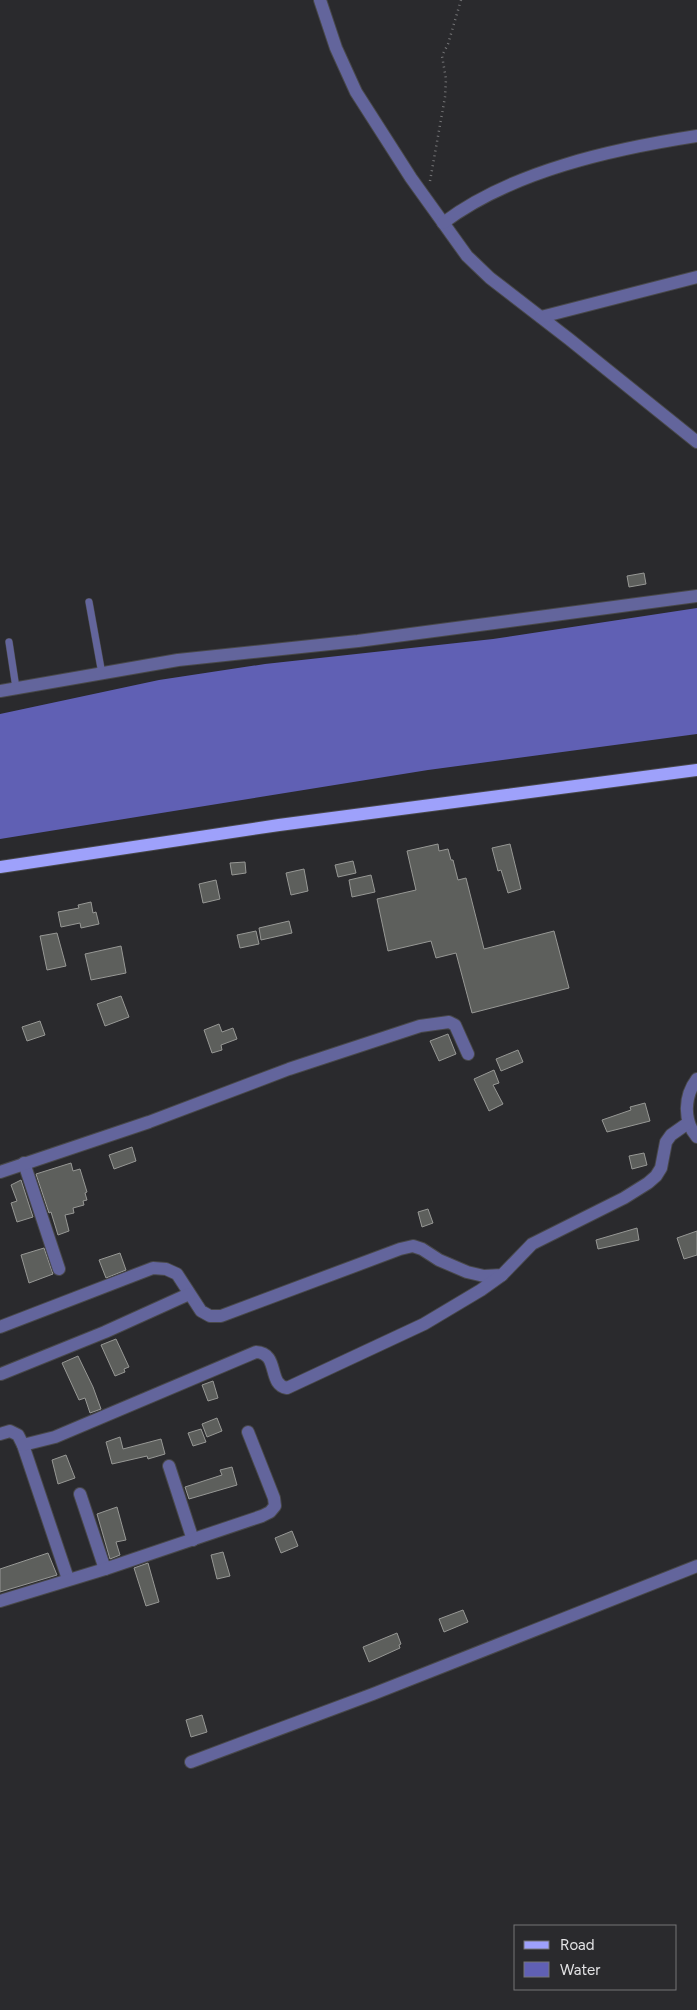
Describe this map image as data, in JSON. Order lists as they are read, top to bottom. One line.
{"legend":["Road","Water"]}
